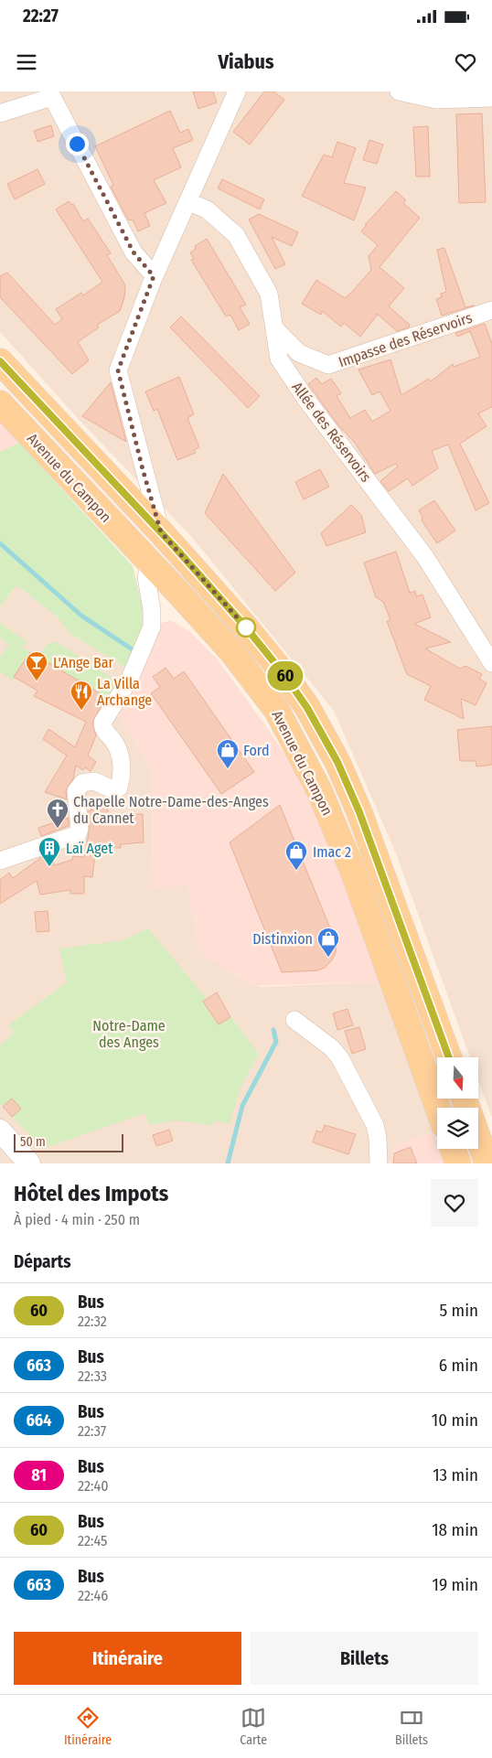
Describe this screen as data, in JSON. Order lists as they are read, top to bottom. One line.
{"streets":{"main road":["Avenue du Campon"],"street":["Impasse des Réservoirs","Allée des Réservoirs"]},"crossings":[["Impasse des Réservoirs","Allée des Réservoirs"]],"parks":["Notre-Dame des Anges"],"places":{"bar":["L'Ange Bar"],"restaurant":["La Villa Archange"],"shop":["Ford","Imac 2","Distinxion"],"church":["Chapelle Notre-Dame-des-Anges du Cannet"],"building":["Laï Aget"]},"lines":["bus line 60"],"scale_bar":"50 m","north":"bottom","page":{"status":"22:27","header":"Viabus","on_map":"60","scale":"50 m","heading":[["Hôtel des Impots","À pied · 4 min · 250 m"],"Départs"],"list":[{"mark":"60","name":"Bus","note":"22:32","value":"5 min"},{"mark":"663","name":"Bus","note":"22:33","value":"6 min"},{"mark":"664","name":"Bus","note":"22:37","value":"10 min"},{"mark":"81","name":"Bus","note":"22:40","value":"13 min"},{"mark":"60","name":"Bus","note":"22:45","value":"18 min"},{"mark":"663","name":"Bus","note":"22:46","value":"19 min"}],"buttons":["Itinéraire","Billets"],"tabs":["Itinéraire","Carte","Billets"]}}
